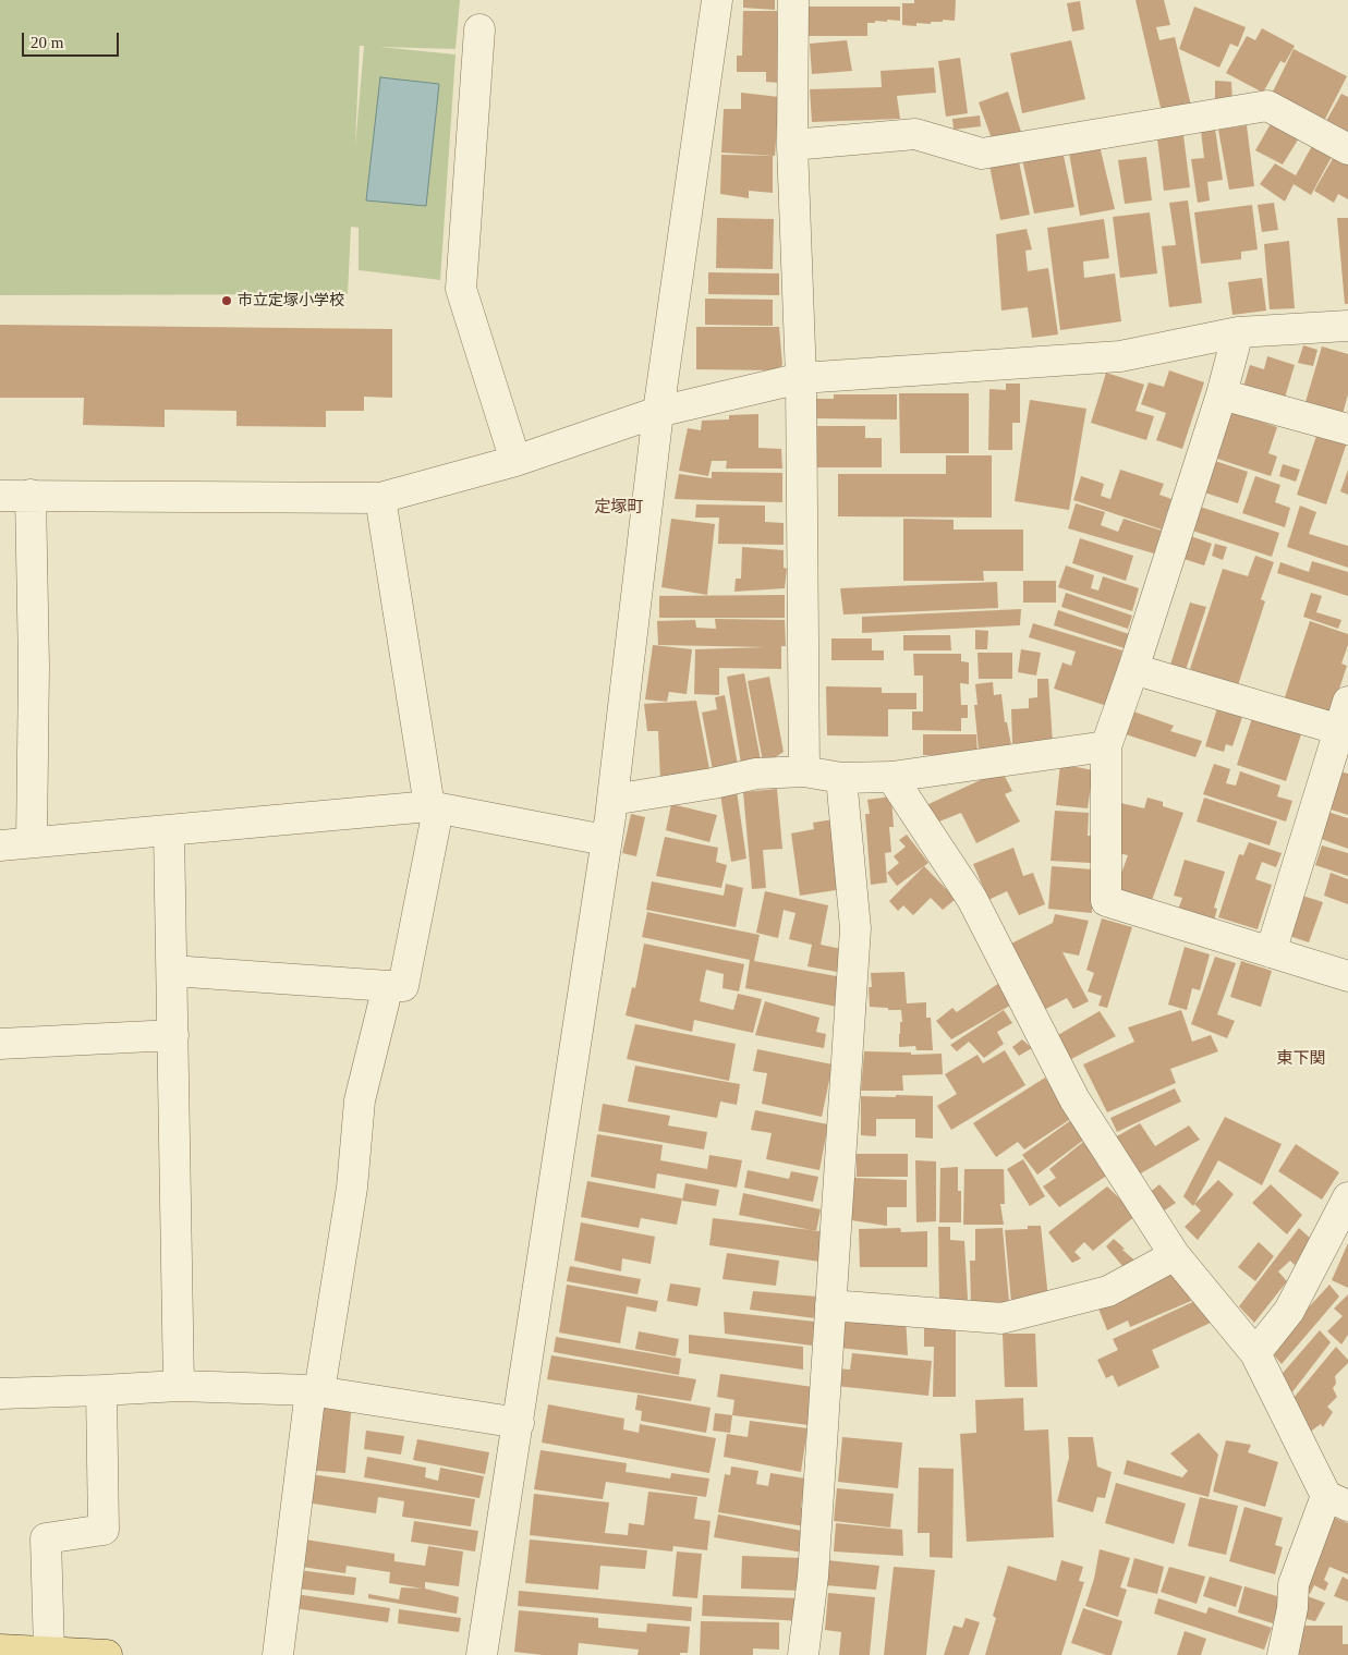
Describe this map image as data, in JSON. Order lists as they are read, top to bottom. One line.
{"districts":["定塚町","東下関"],"places":["市立定塚小学校"],"scale_bar":"20 m"}
